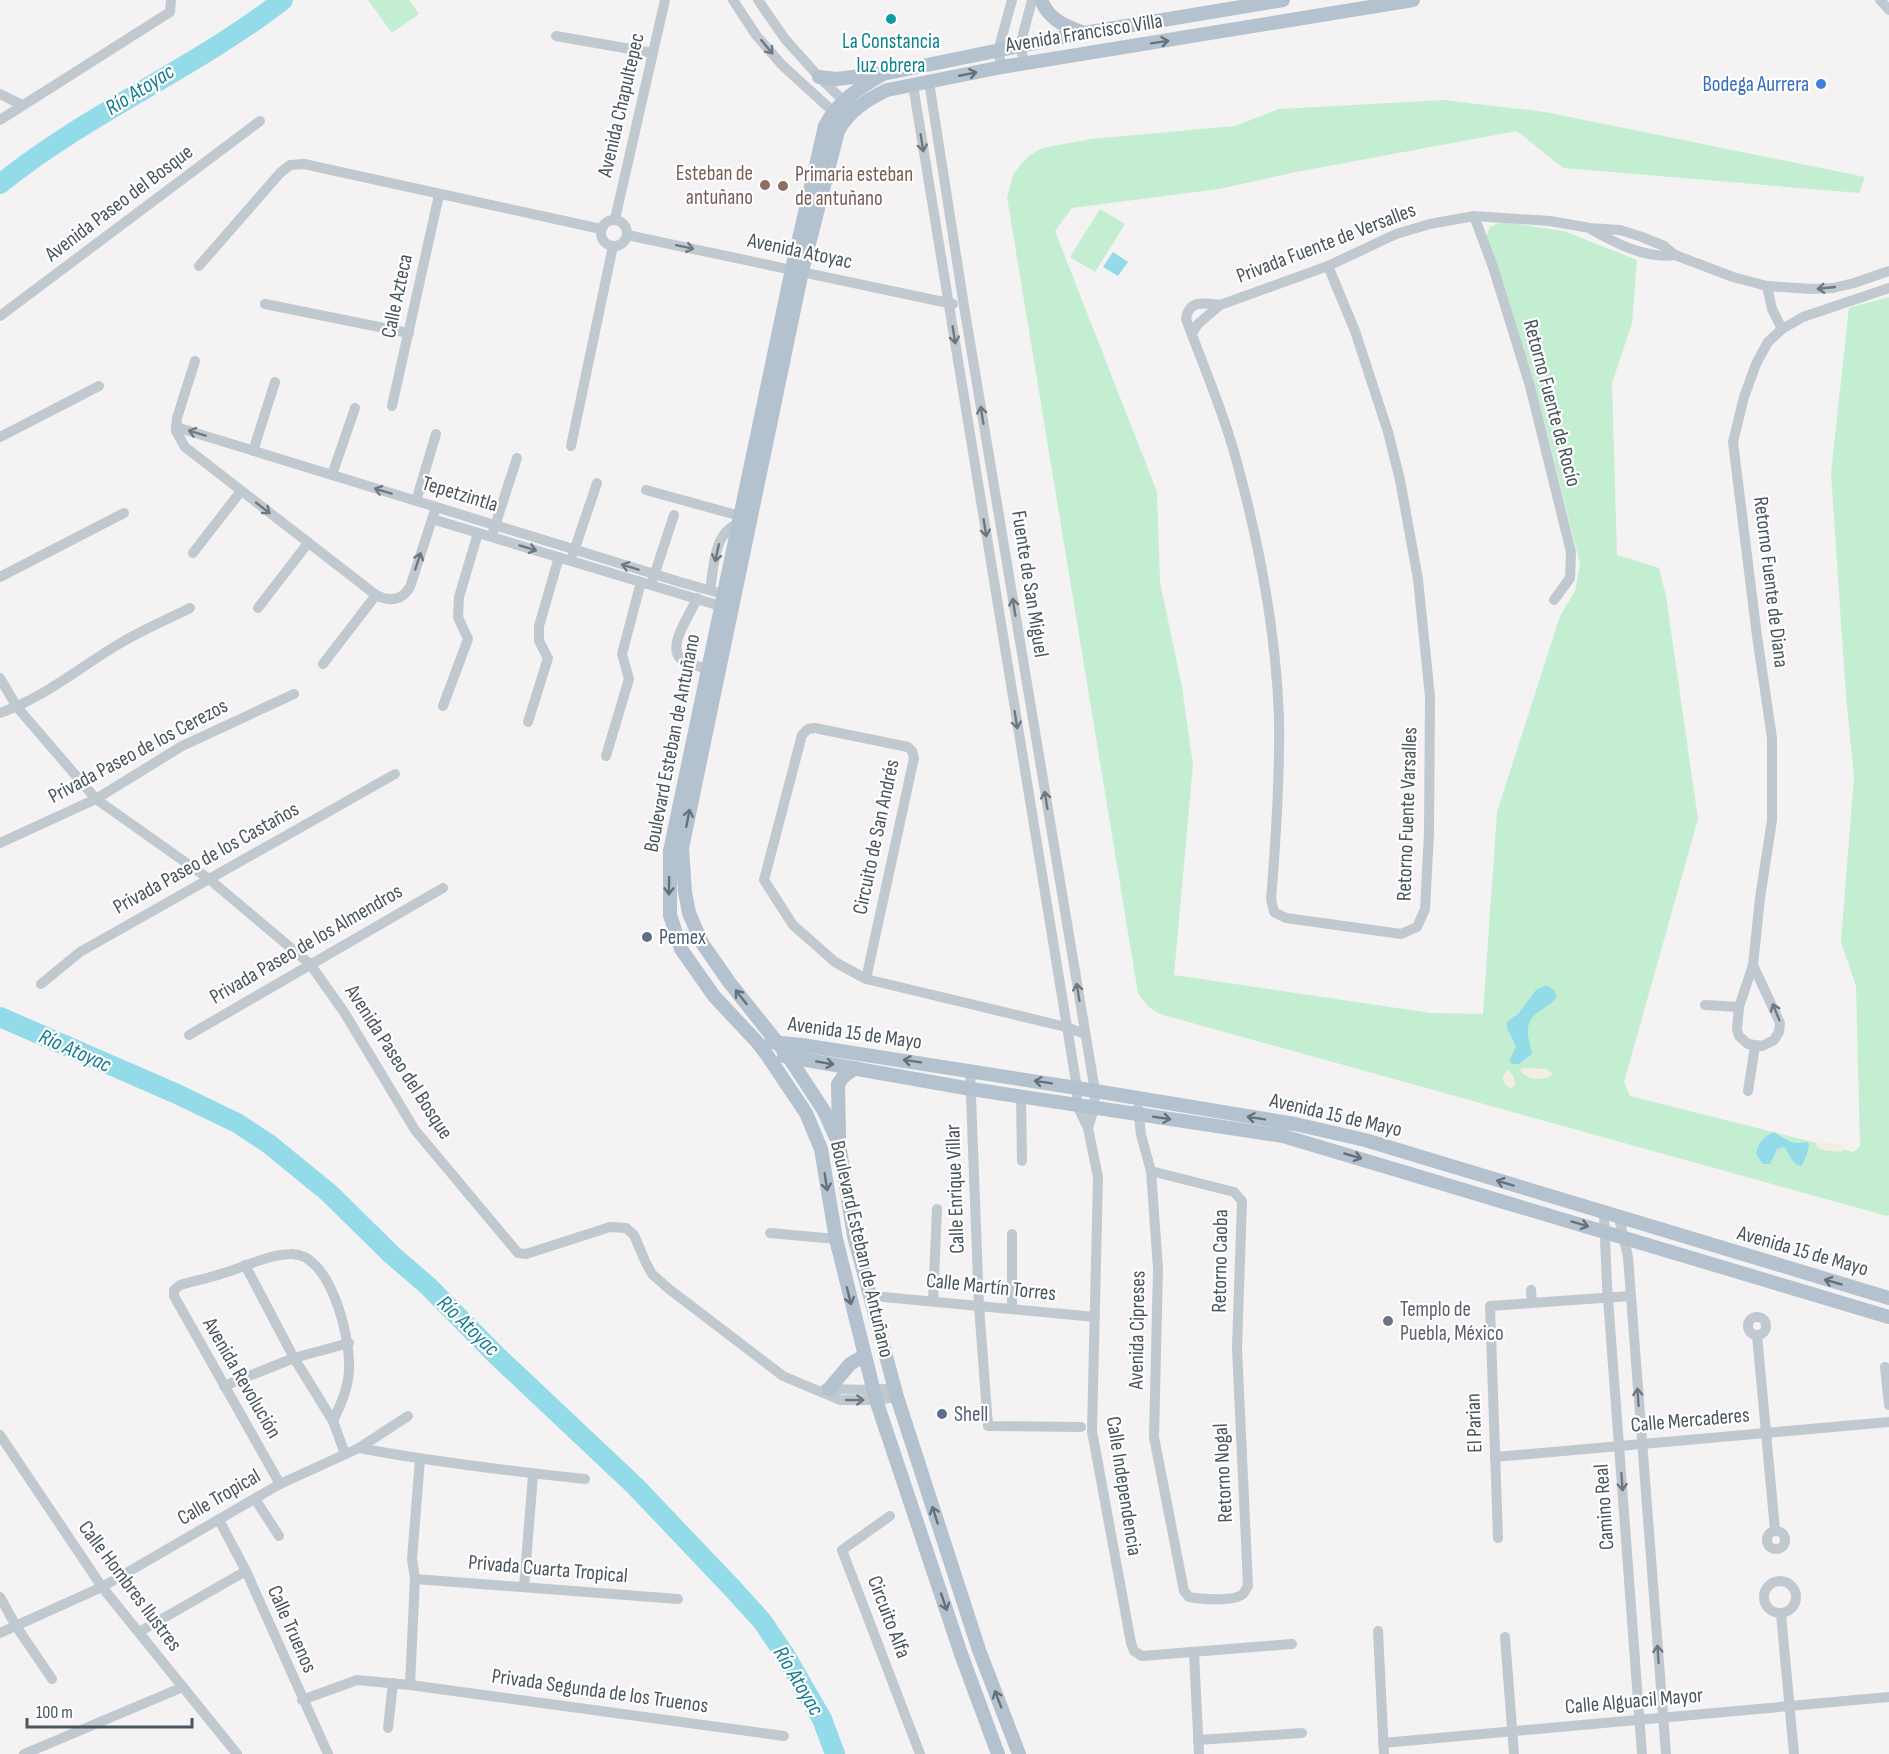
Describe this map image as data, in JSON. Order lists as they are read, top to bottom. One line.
{"streets":{"main road":["Avenida Francisco Villa","Boulevard Esteban de Antuñano","Avenida 15 de Mayo"],"street":["Avenida Chapultepec","Avenida Paseo del Bosque","Privada Fuente de Versalles","Avenida Atoyac","Calle Azteca","Retorno Fuente de Rocío","Tepetzintla","Retorno Fuente de Diana","Fuente de San Miguel","Privada Paseo de los Cerezos","Retorno Fuente Varsalles","Circuito de San Andrés","Privada Paseo de los Castaños","Privada Paseo de los Almendros","Calle Enrique Villar","Retorno Caoba","Calle Martín Torres","Avenida Cipreses","Avenida Revolución","Calle Mercaderes","El Parian","Retorno Nogal","Calle Independencia","Calle Tropical","Camino Real","Privada Cuarta Tropical","Calle Hombres Ilustres","Circuito Alfa","Calle Truenos","Privada Segunda de los Truenos","Calle Alguacil Mayor"]},"crossings":[["Avenida Francisco Villa","Fuente de San Miguel"],["Avenida Francisco Villa","Boulevard Esteban de Antuñano"],["Avenida Chapultepec","Avenida Atoyac"],["Avenida Paseo del Bosque","Boulevard Esteban de Antuñano"],["Avenida Paseo del Bosque","Privada Paseo de los Cerezos"],["Avenida Paseo del Bosque","Privada Paseo de los Castaños"],["Avenida Paseo del Bosque","Privada Paseo de los Almendros"],["Privada Fuente de Versalles","Retorno Fuente de Rocío"],["Privada Fuente de Versalles","Retorno Fuente Varsalles"],["Avenida Atoyac","Fuente de San Miguel"],["Avenida Atoyac","Boulevard Esteban de Antuñano"],["Tepetzintla","Boulevard Esteban de Antuñano"],["Fuente de San Miguel","Circuito de San Andrés"],["Fuente de San Miguel","Avenida 15 de Mayo"],["Fuente de San Miguel","Calle Independencia"],["Boulevard Esteban de Antuñano","Avenida 15 de Mayo"],["Avenida 15 de Mayo","Calle Enrique Villar"],["Avenida 15 de Mayo","Avenida Cipreses"],["Avenida 15 de Mayo","Calle Independencia"],["Avenida 15 de Mayo","Camino Real"],["Calle Enrique Villar","Calle Martín Torres"],["Retorno Caoba","Avenida Cipreses"],["Retorno Caoba","Retorno Nogal"],["Calle Martín Torres","Calle Independencia"],["Avenida Cipreses","Retorno Nogal"],["Avenida Revolución","Calle Tropical"],["Calle Mercaderes","El Parian"],["Calle Mercaderes","Camino Real"],["Calle Tropical","Calle Hombres Ilustres"],["Calle Tropical","Calle Truenos"],["Camino Real","Calle Alguacil Mayor"],["Calle Truenos","Privada Segunda de los Truenos"]],"one_way":["Avenida Atoyac"],"water":["Río Atoyac"],"places":["La Constancia luz obrera","Bodega Aurrera","Esteban de antuñano","Primaria esteban de antuñano","Pemex","Templo de Puebla, México","Shell"],"scale_bar":"100 m"}
